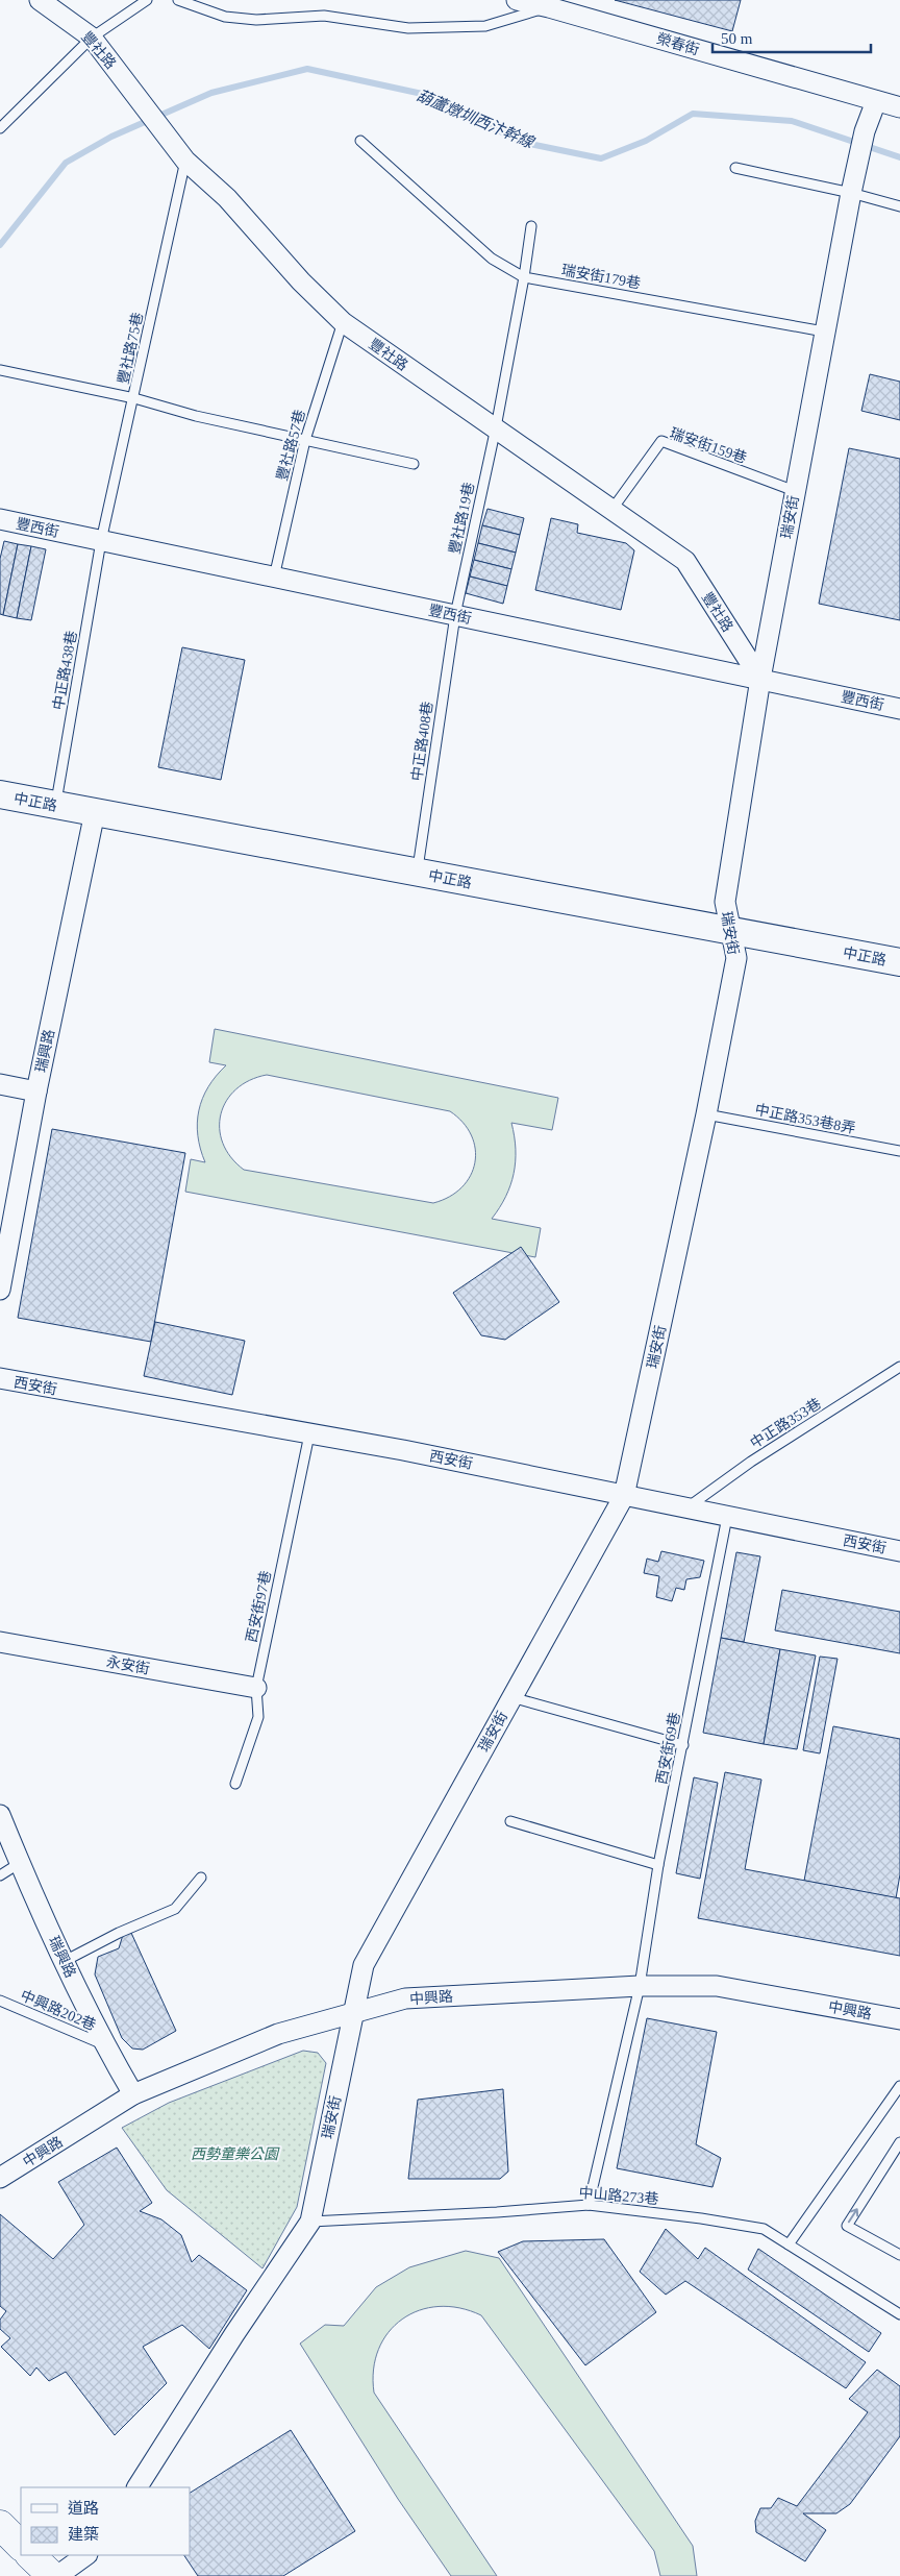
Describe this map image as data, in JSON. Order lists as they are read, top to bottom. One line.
{"streets":{"street":["榮春街","豐社路","瑞安街","豐西街","中正路","瑞興路","西安街","永安街","中興路"],"lane":["瑞安街179巷","豐社路75巷","豐社路57巷","瑞安街159巷","豐社路19巷","中正路438巷","中正路408巷","中正路353巷8弄","中正路353巷","西安街97巷","西安街69巷","中興路202巷","中山路273巷"]},"crossings":[["榮春街","瑞安街"],["豐社路","豐社路75巷"],["豐社路","豐社路57巷"],["豐社路","瑞安街159巷"],["豐社路","瑞安街"],["豐社路","豐社路19巷"],["豐社路","豐西街"],["瑞安街179巷","瑞安街"],["豐社路75巷","豐西街"],["豐社路75巷","中正路438巷"],["豐社路57巷","豐西街"],["瑞安街159巷","瑞安街"],["瑞安街","豐西街"],["瑞安街","中正路"],["瑞安街","中正路353巷8弄"],["瑞安街","西安街"],["瑞安街","中興路"],["瑞安街","中山路273巷"],["豐社路19巷","豐西街"],["豐社路19巷","中正路408巷"],["豐西街","中正路438巷"],["豐西街","中正路408巷"],["中正路438巷","中正路"],["中正路408巷","中正路"],["中正路","瑞興路"],["瑞興路","中興路"],["瑞興路","中興路202巷"],["西安街","中正路353巷"],["西安街","西安街97巷"],["西安街","西安街69巷"],["西安街97巷","永安街"],["西安街69巷","中興路"],["西安街69巷","中山路273巷"]],"water":["葫蘆燉圳西汴幹線"],"parks":["西勢童樂公園"],"legend":["道路","建築"],"scale_bar":"50 m"}
